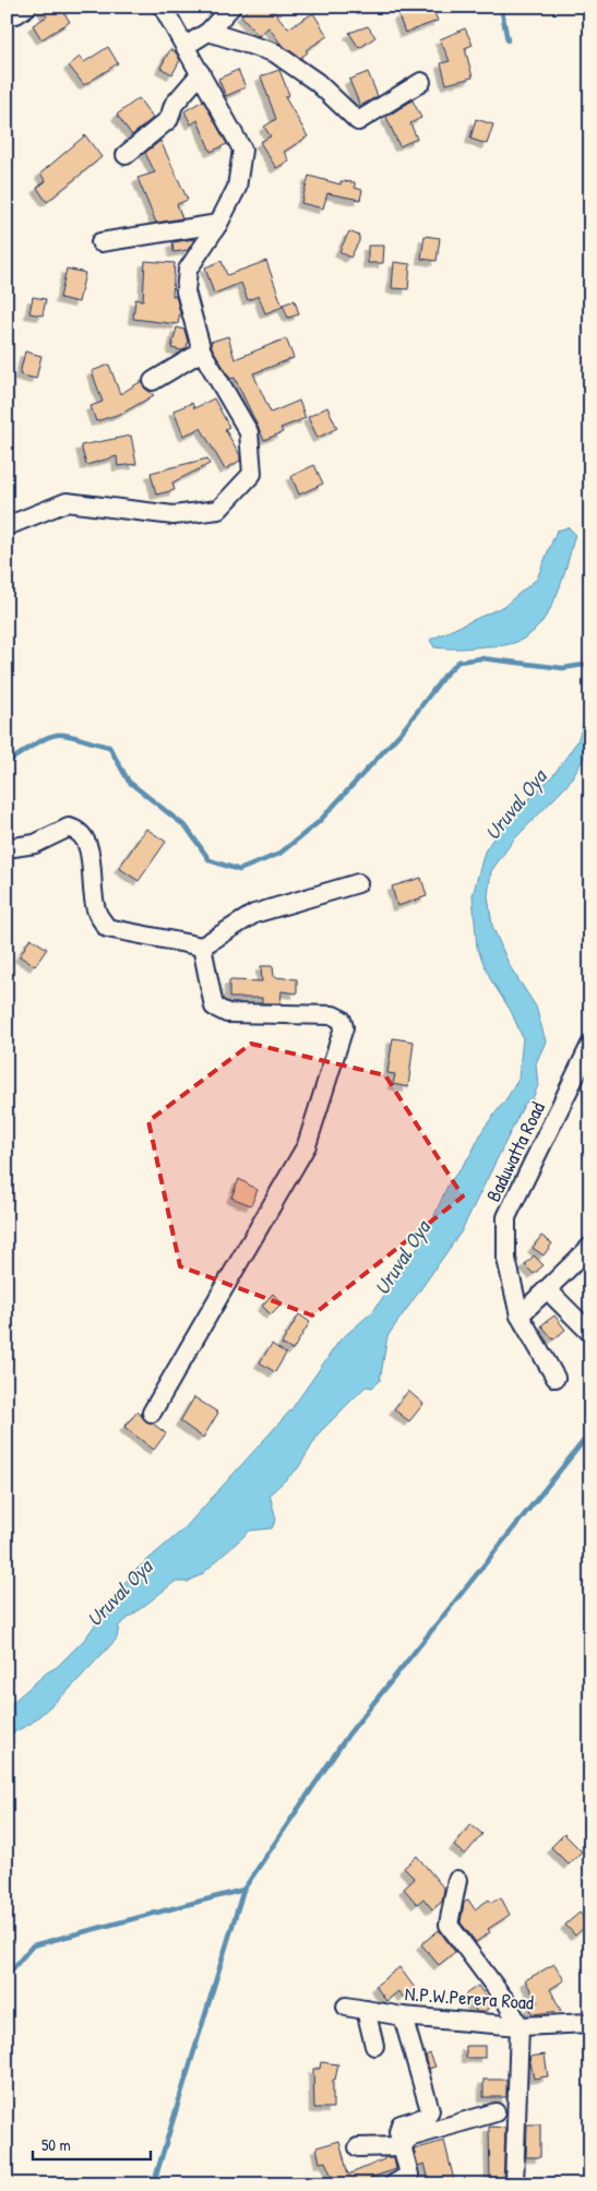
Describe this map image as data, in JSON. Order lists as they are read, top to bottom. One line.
{"streets":{"street":["Baduwatta Road","N.P.W.Perera Road"]},"water":["Uruval Oya"],"scale_bar":"50 m"}
